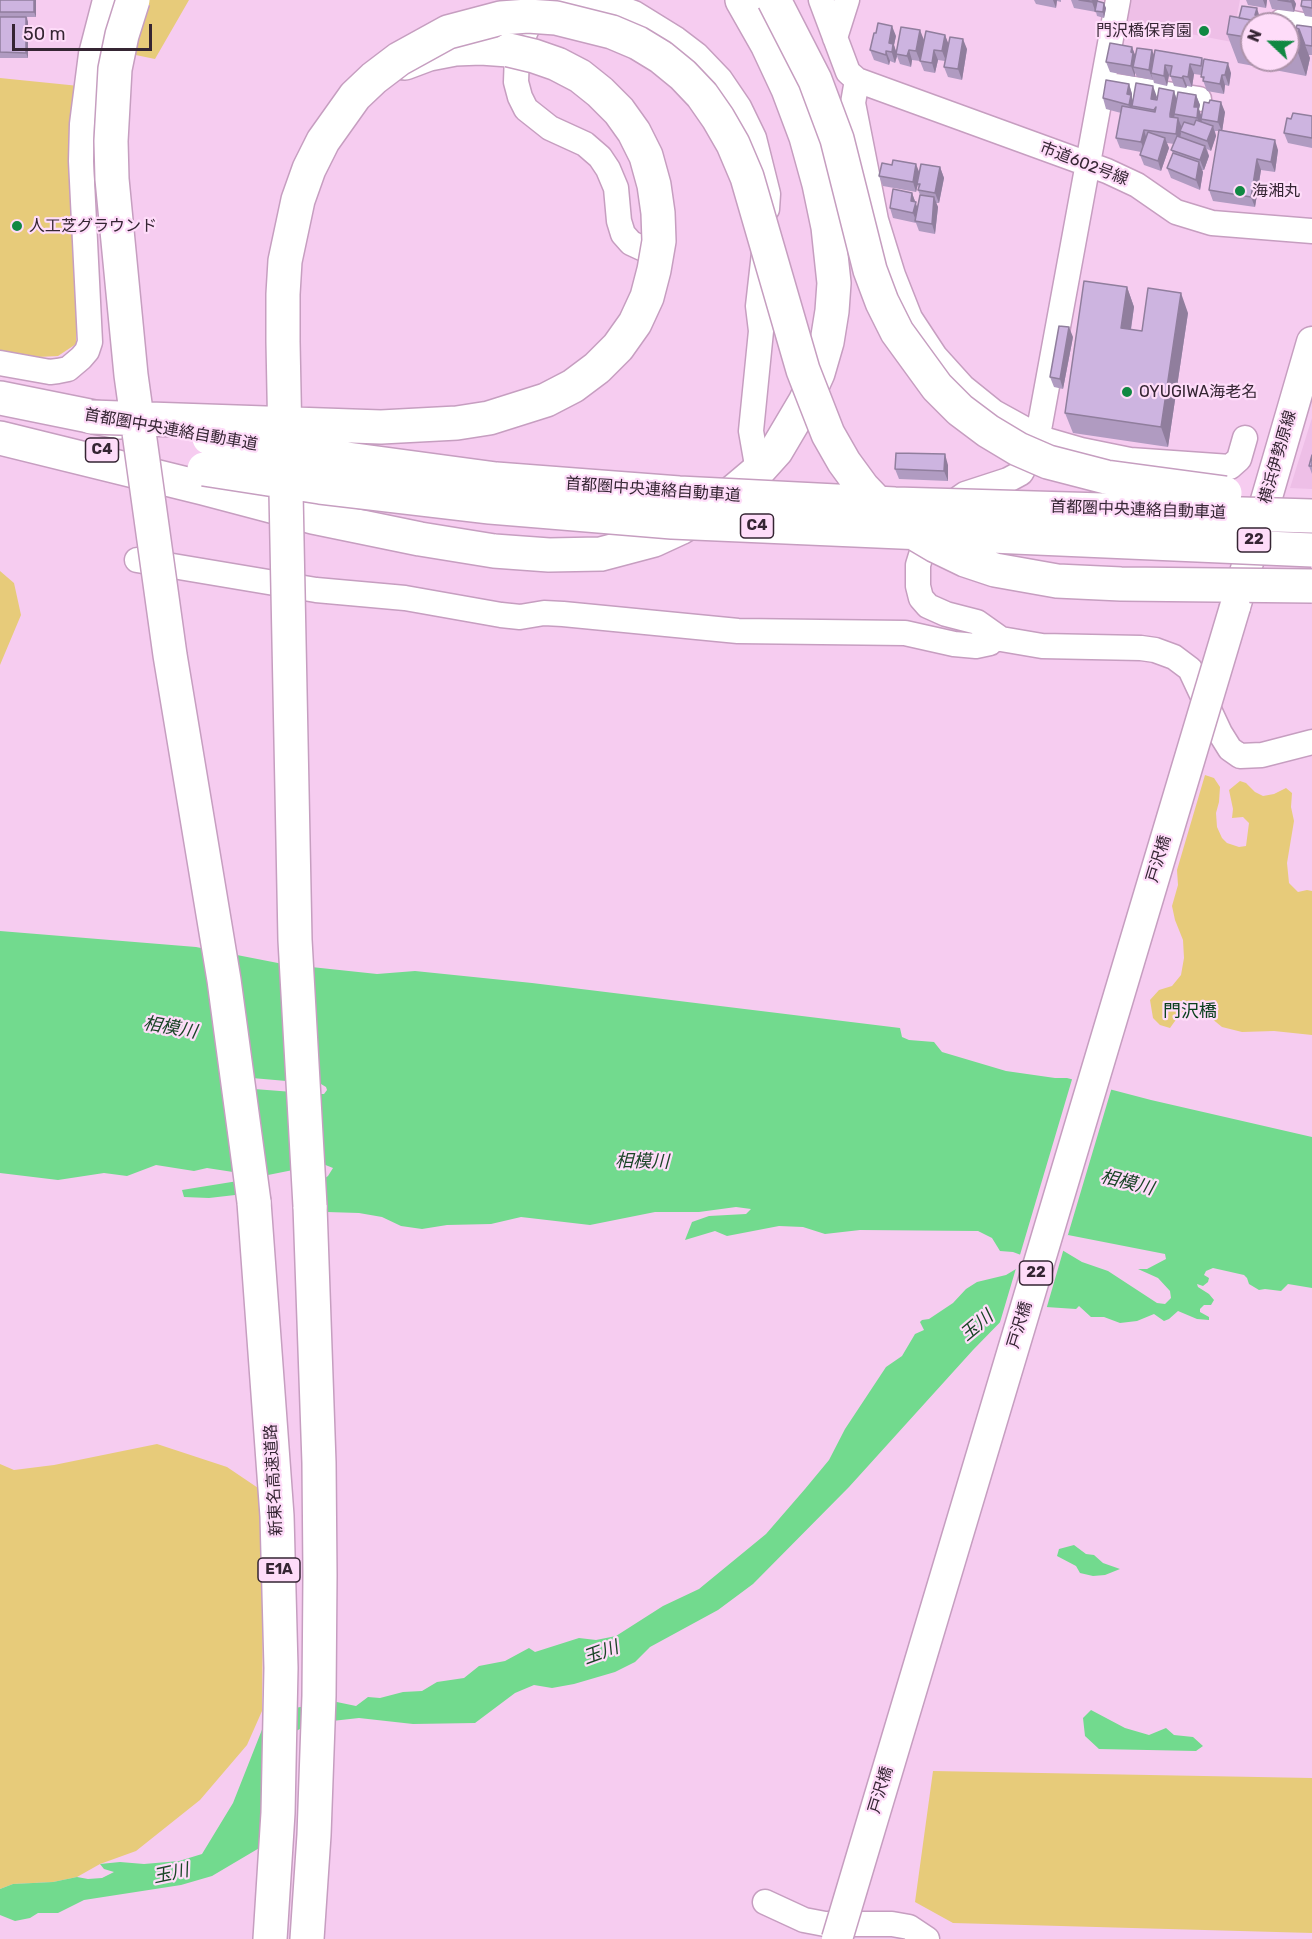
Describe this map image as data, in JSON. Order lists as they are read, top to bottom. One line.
{"streets":{"highway":["首都圏中央連絡自動車道","C4","新東名高速道路","E1A"],"main road":["横浜伊勢原線","22","戸沢橋"],"street":["市道602号線"]},"crossings":[["横浜伊勢原線","戸沢橋"]],"districts":["門沢橋"],"water":["相模川","玉川"],"places":["門沢橋保育園","海湘丸","人工芝グラウンド","OYUGIWA海老名"],"scale_bar":"50 m","north":"left"}
